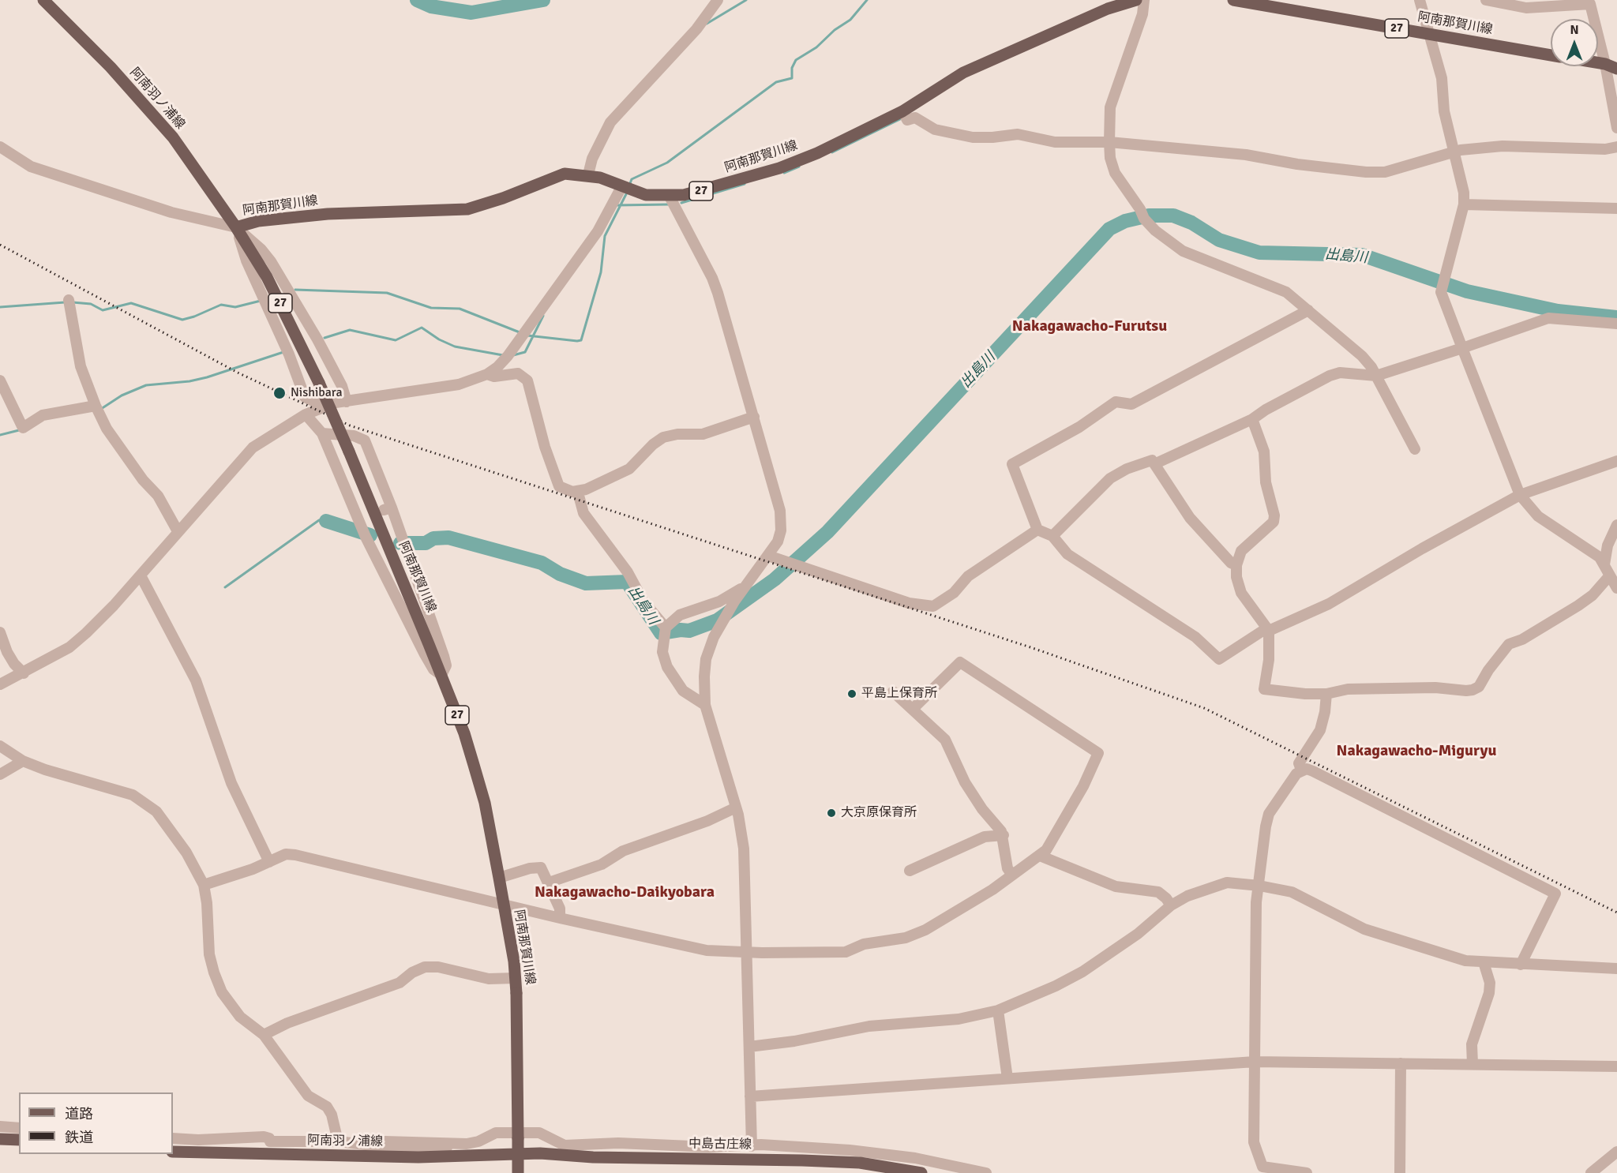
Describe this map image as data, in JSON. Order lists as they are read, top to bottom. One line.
{"streets":{"main road":["阿南那賀川線","27","阿南羽ノ浦線","中島古庄線"]},"crossings":[["阿南那賀川線","阿南羽ノ浦線"],["阿南那賀川線","中島古庄線"],["阿南羽ノ浦線","中島古庄線"]],"districts":["Nakagawacho-Furutsu","Nakagawacho-Miguryu","Nakagawacho-Daikyobara"],"water":["出島川"],"places":["Nishibara","平島上保育所","大京原保育所"],"legend":["道路","鉄道"],"north":"top"}
